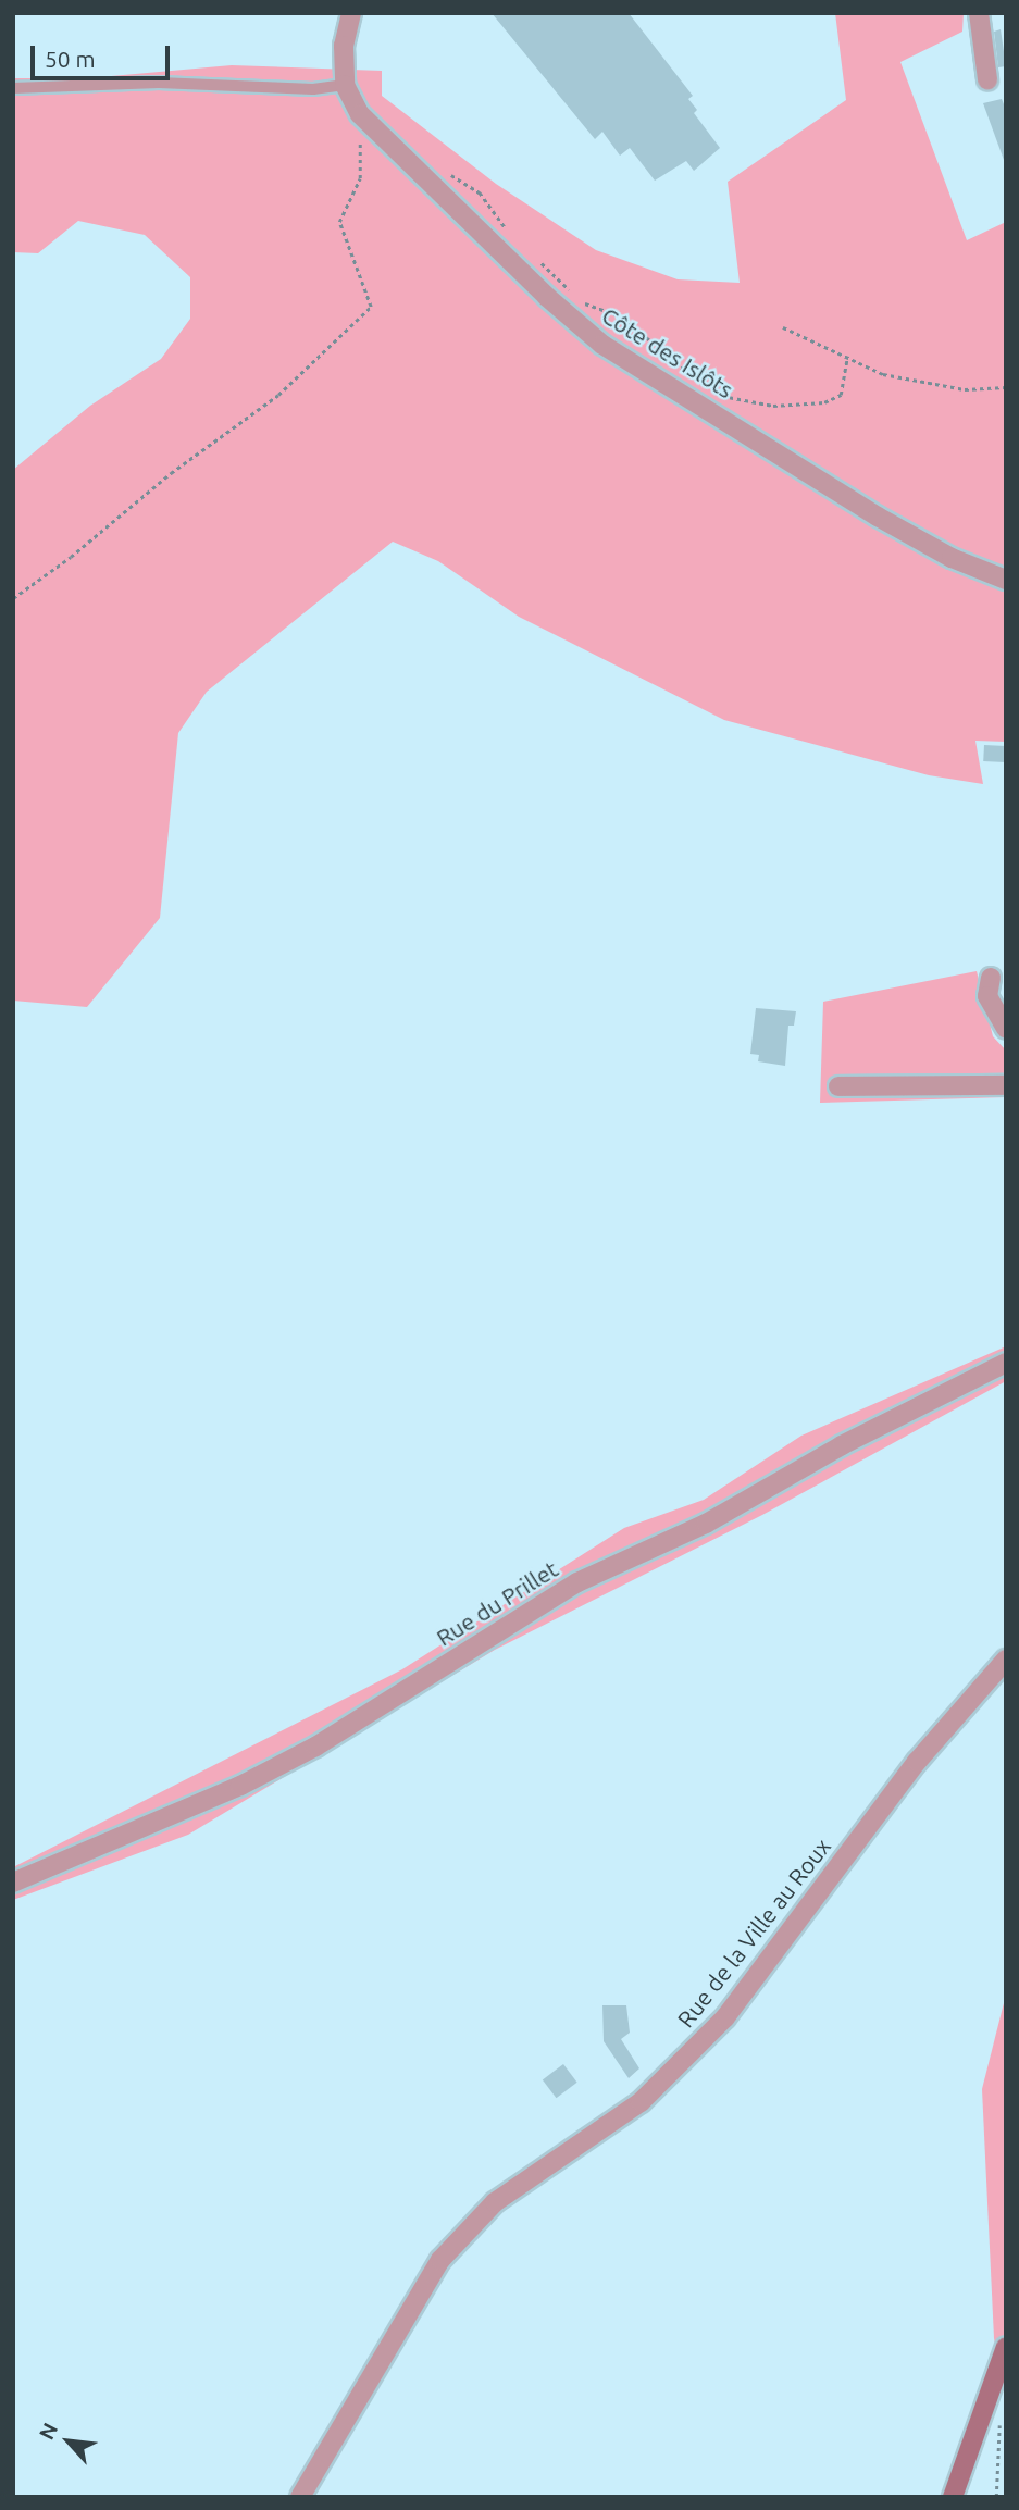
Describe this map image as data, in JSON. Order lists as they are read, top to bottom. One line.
{"streets":{"street":["Côte des Islôts","Rue du Prillet","Rue de la Ville au Roux"]},"scale_bar":"50 m","north":"top left"}
